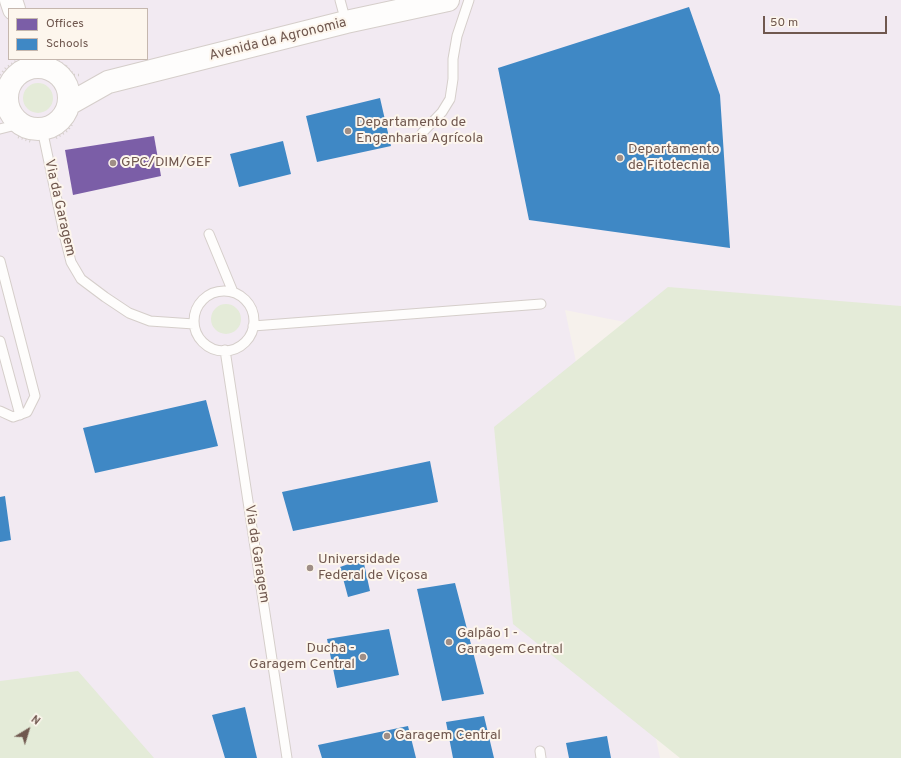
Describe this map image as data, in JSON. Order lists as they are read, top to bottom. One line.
{"streets":{"street":["Avenida da Agronomia"],"lane":["Via da Garagem"]},"places":["Departamento de Engenharia Agrícola","Departamento de Fitotecnia","GPC/DIM/GEF","Universidade Federal de Viçosa","Galpão 1 - Garagem Central","Ducha - Garagem Central","Garagem Central"],"legend":["Offices","Schools"],"scale_bar":"50 m","north":"top right"}
